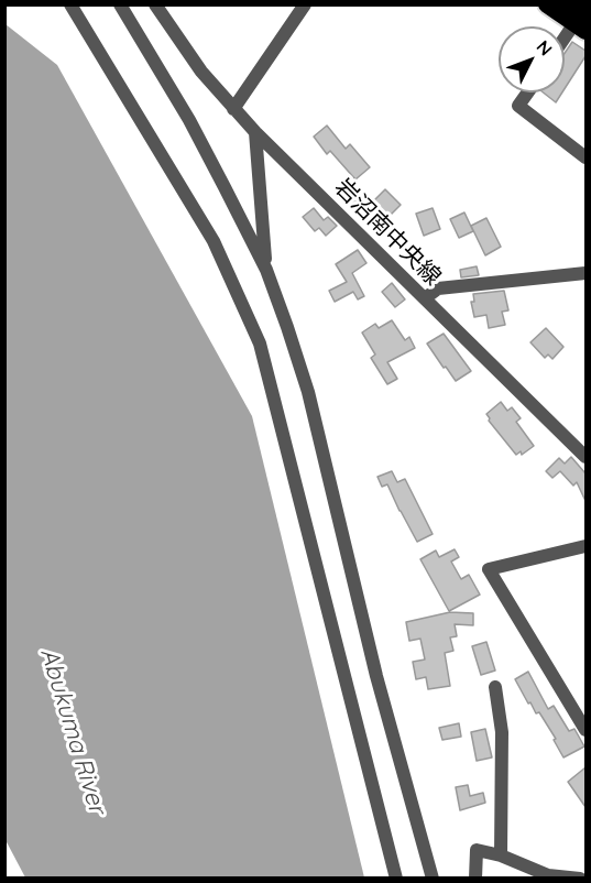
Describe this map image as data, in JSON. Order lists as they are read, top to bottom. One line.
{"streets":{"street":["岩沼南中央線"]},"water":["Abukuma River"],"north":"top right"}
